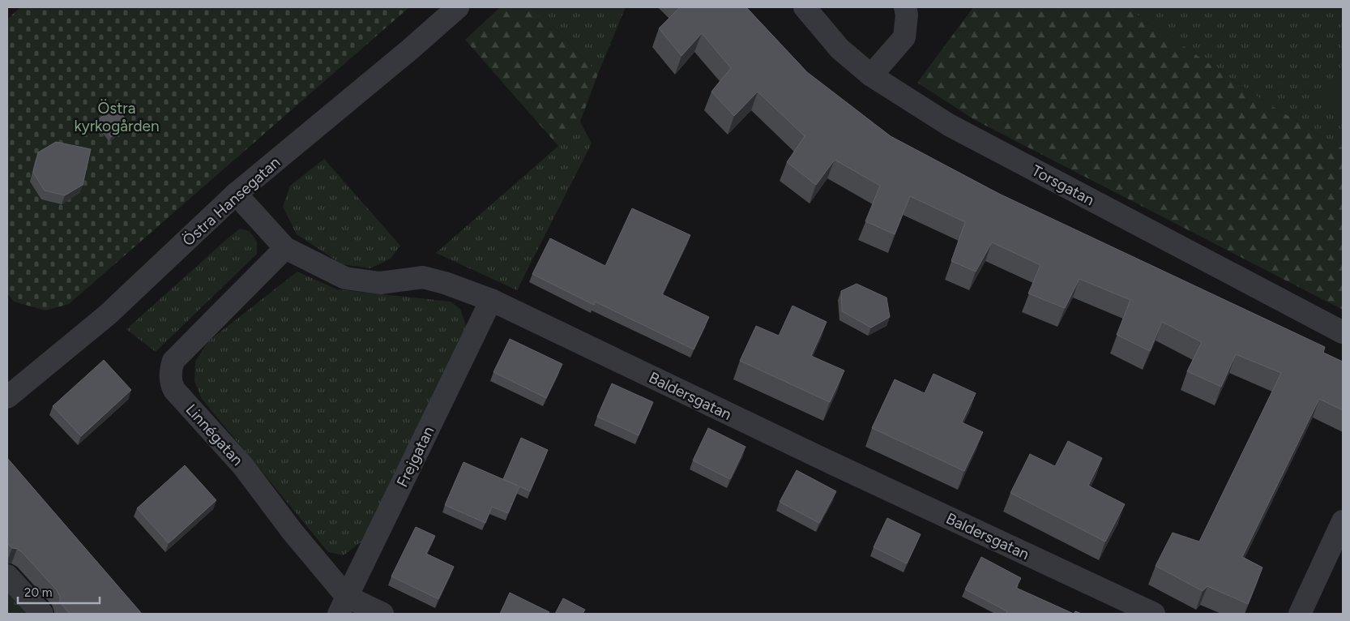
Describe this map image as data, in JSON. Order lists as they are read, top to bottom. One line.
{"streets":{"street":["Torsgatan","Östra Hansegatan","Baldersgatan","Linnégatan","Frejgatan"]},"crossings":[["Östra Hansegatan","Baldersgatan"],["Baldersgatan","Linnégatan"],["Baldersgatan","Frejgatan"],["Linnégatan","Frejgatan"]],"parks":["Östra kyrkogården"],"scale_bar":"20 m"}
